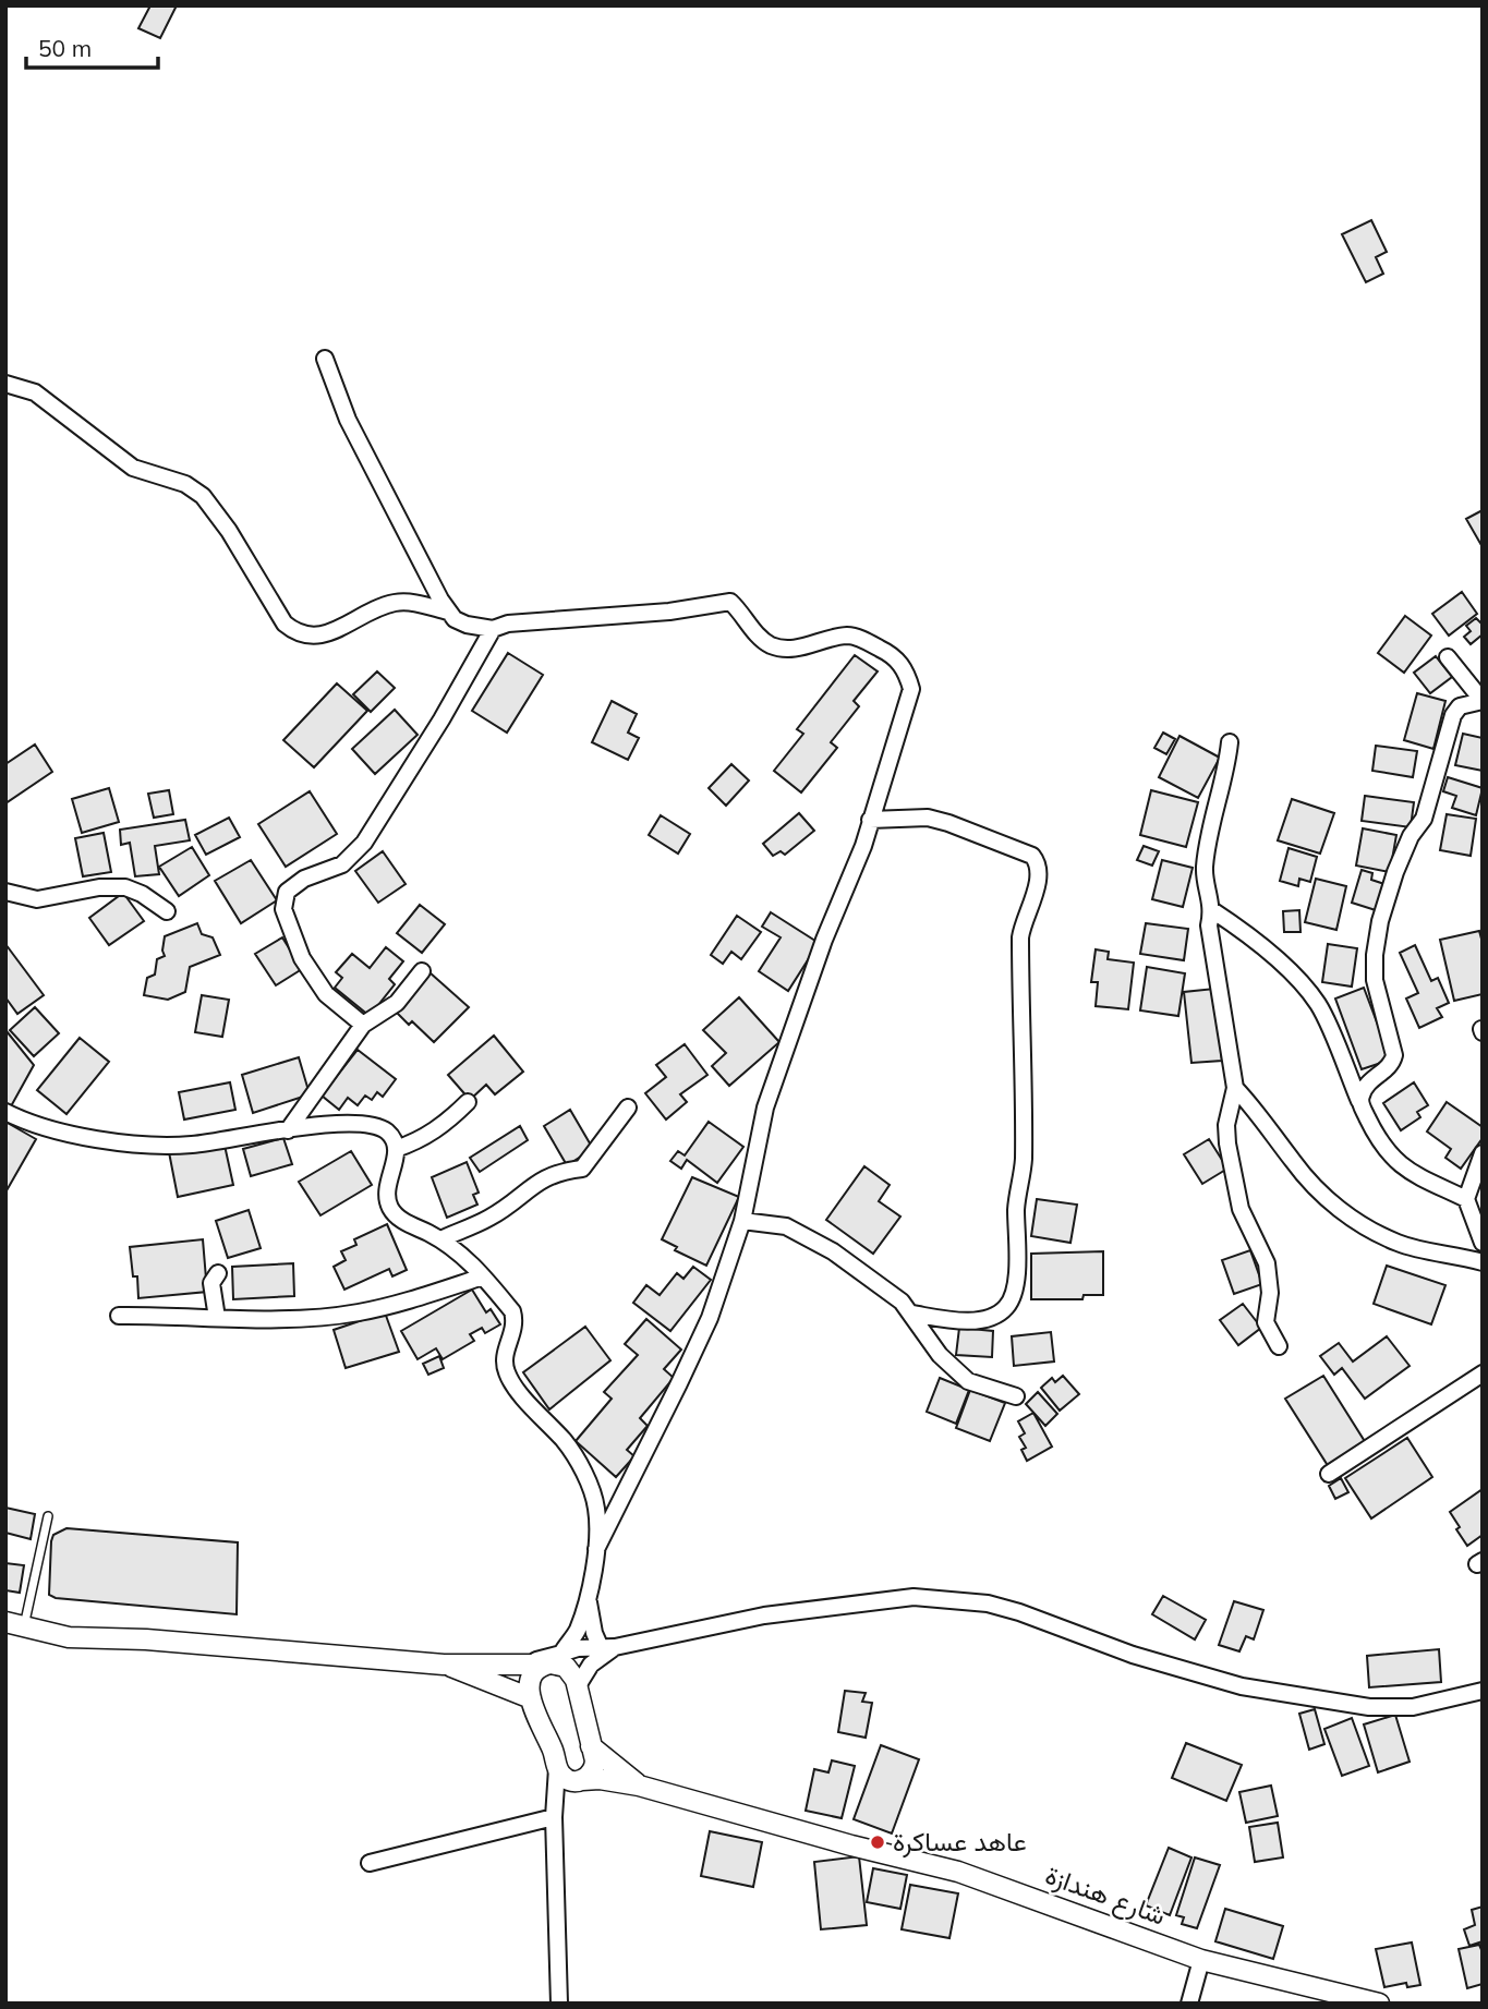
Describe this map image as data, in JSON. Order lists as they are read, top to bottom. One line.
{"streets":{"street":["شارع هندازة"]},"places":["عاهد عساكرة"],"scale_bar":"50 m"}
